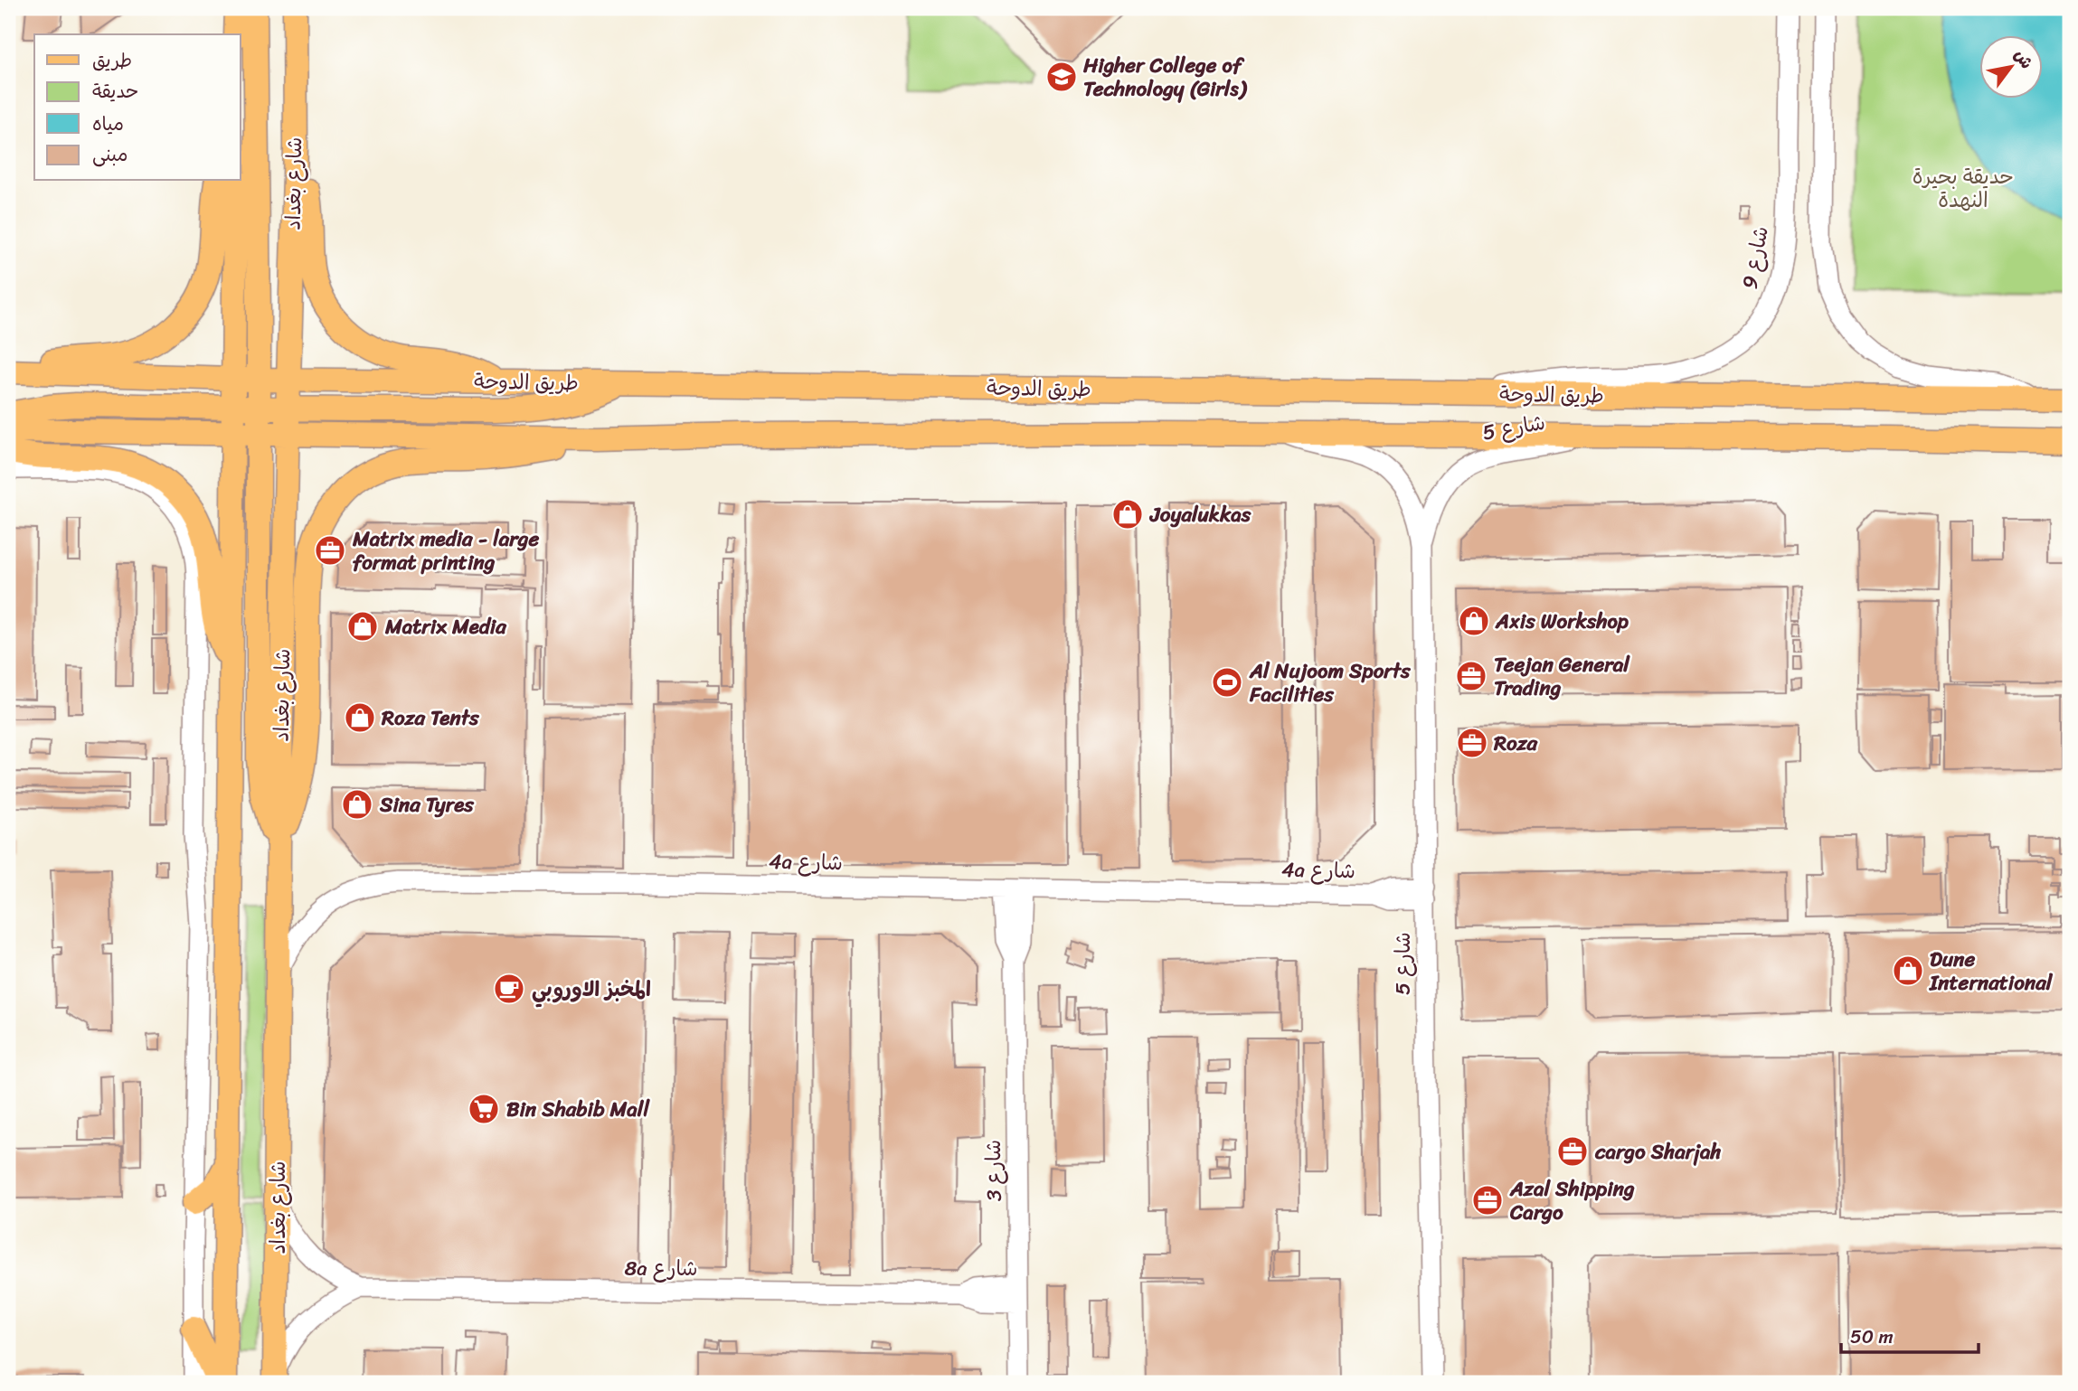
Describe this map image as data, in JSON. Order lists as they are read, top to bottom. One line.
{"streets":{"main road":["شارع بغداد","طريق الدوحة"],"street":["شارع 9","شارع 5","4a شارع","شارع 3","8a شارع"]},"crossings":[["شارع بغداد","طريق الدوحة"],["شارع بغداد","4a شارع"],["شارع بغداد","8a شارع"],["شارع 9","طريق الدوحة"],["طريق الدوحة","شارع 5"],["شارع 5","4a شارع"],["4a شارع","شارع 3"],["شارع 3","8a شارع"]],"parks":["حديقة بحيرة النهدة"],"places":{"school or university":["Higher College of Technology (Girls)"],"shop":["Joyalukkas","Axis Workshop","Matrix Media","Roza Tents","Sina Tyres","Dune International"],"office":["Matrix media - large format printing","Teejan General Trading","Roza","cargo Sharjah","Azal Shipping Cargo"],"sports":["Al Nujoom Sports Facilities"],"cafe":["المخبز الاوروبي"],"supermarket":["Bin Shabib Mall"]},"legend":["طريق","حديقة","مياه","مبنى"],"scale_bar":"50 m","north":"top right"}
